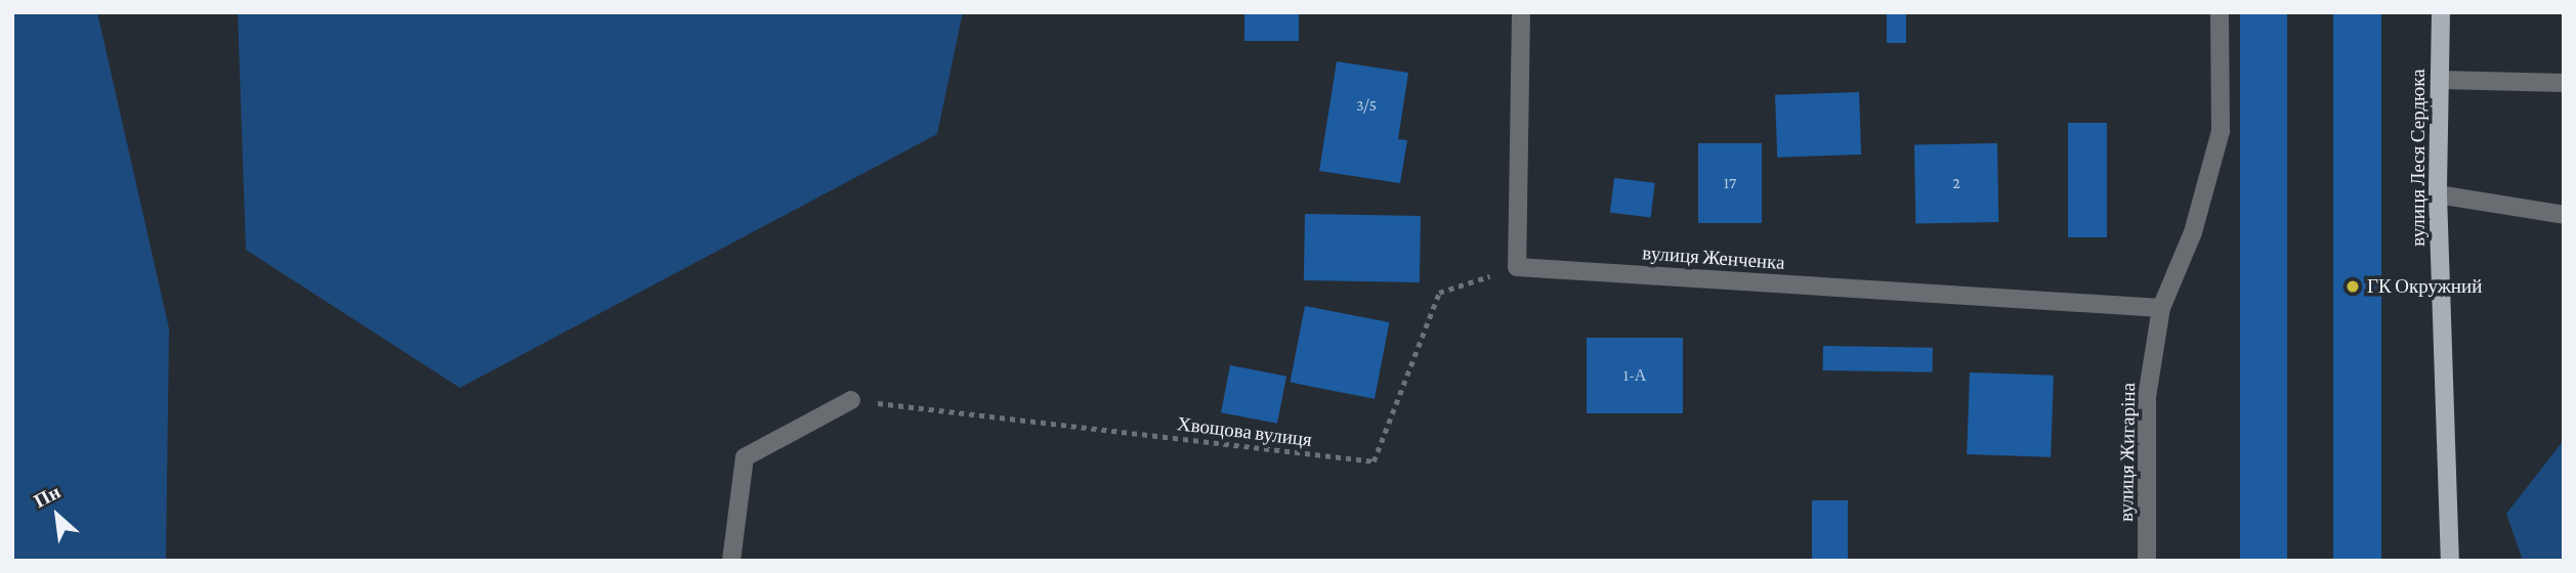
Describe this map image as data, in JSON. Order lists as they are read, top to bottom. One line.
{"streets":{"main road":["вулиця Леся Сердюка"],"street":["вулиця Женченка","вулиця Жигаріна"],"path":["Хвощова вулиця"]},"crossings":[["вулиця Женченка","Хвощова вулиця"],["вулиця Женченка","вулиця Жигаріна"]],"places":["ГК Окружний"],"house_numbers":["3/5","17","2","1-А"],"north":"top left"}
